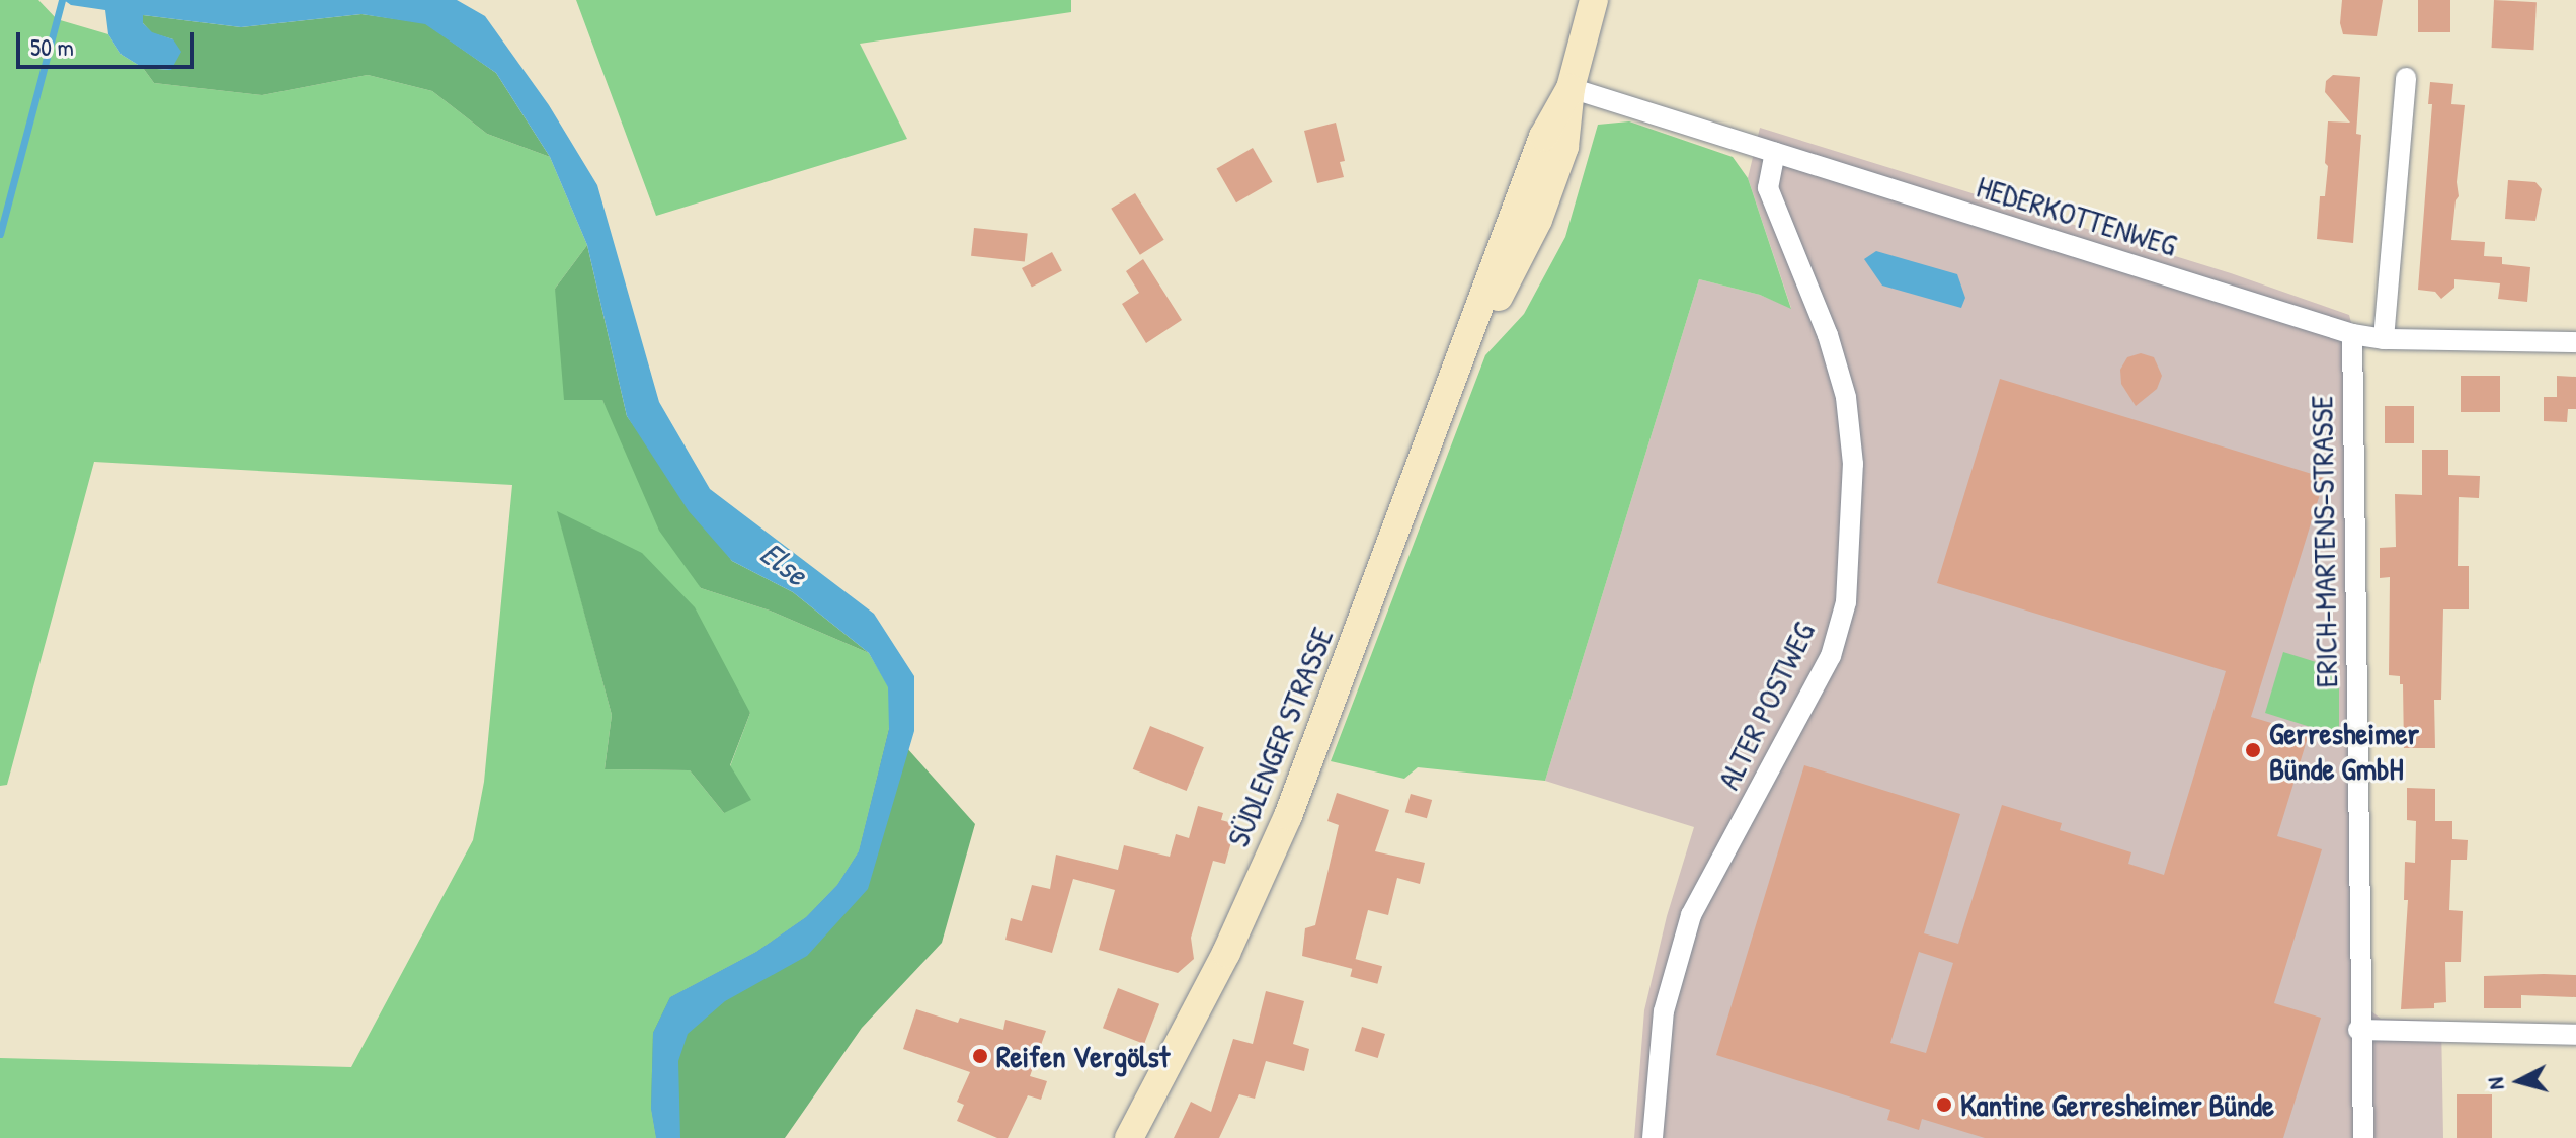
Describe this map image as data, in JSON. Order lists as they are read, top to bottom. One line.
{"streets":{"main road":["SÜDLENGER STRASSE"],"street":["HEDERKOTTENWEG","ERICH-MARTENS-STRASSE","ALTER POSTWEG"]},"crossings":[["HEDERKOTTENWEG","ERICH-MARTENS-STRASSE"],["HEDERKOTTENWEG","ALTER POSTWEG"],["HEDERKOTTENWEG","SÜDLENGER STRASSE"]],"water":["Else"],"places":["Gerresheimer Bünde GmbH","Reifen Vergölst","Kantine Gerresheimer Bünde"],"scale_bar":"50 m","north":"left"}
